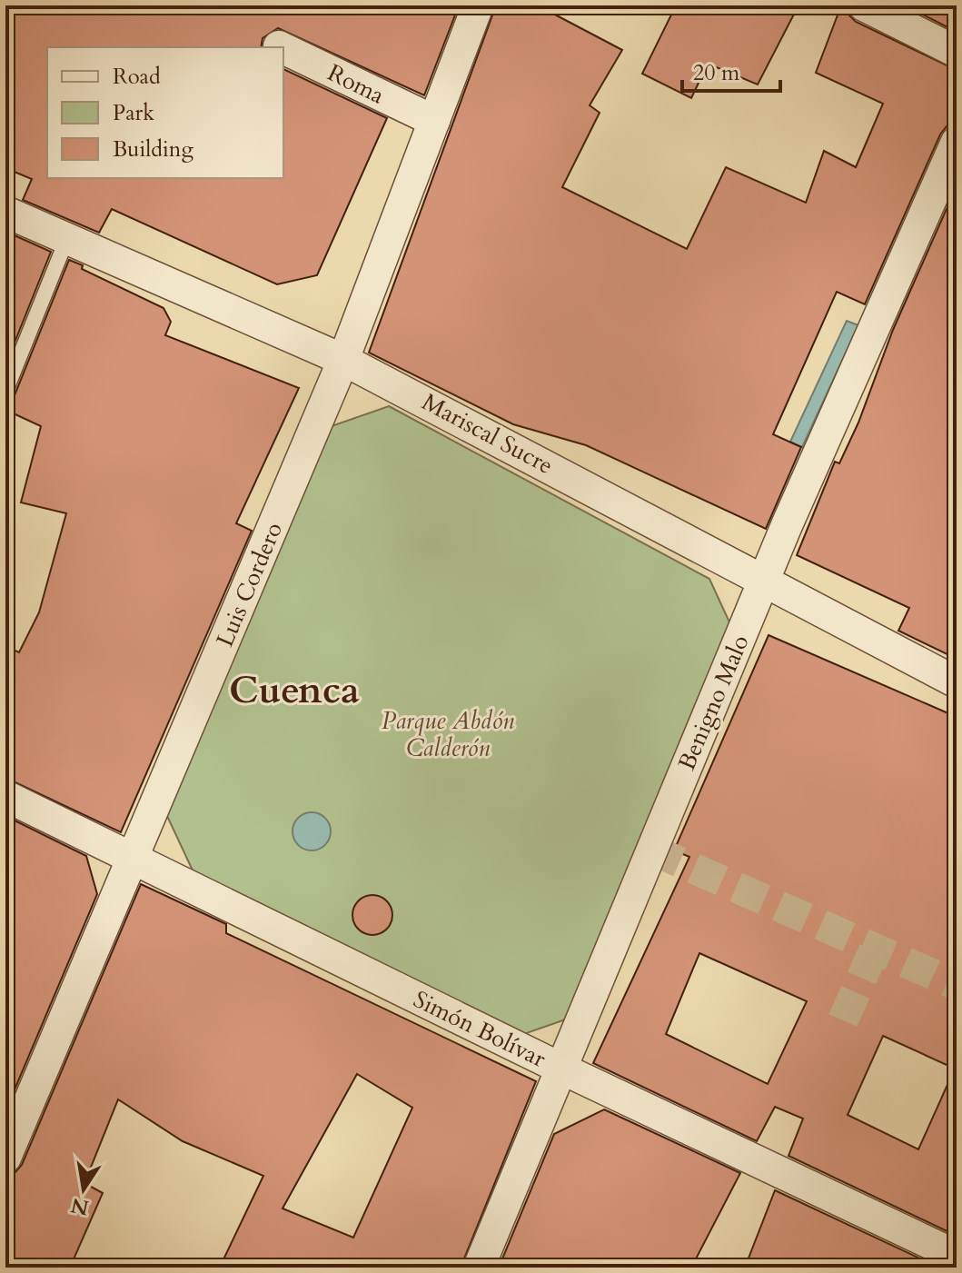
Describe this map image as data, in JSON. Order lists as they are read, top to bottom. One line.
{"streets":{"street":["Roma","Mariscal Sucre","Luis Cordero","Benigno Malo","Simón Bolívar"]},"crossings":[["Roma","Luis Cordero"],["Mariscal Sucre","Luis Cordero"],["Mariscal Sucre","Benigno Malo"],["Luis Cordero","Simón Bolívar"],["Benigno Malo","Simón Bolívar"]],"districts":["Cuenca"],"parks":["Parque Abdón Calderón"],"legend":["Road","Park","Building"],"scale_bar":"20 m","north":"bottom"}
